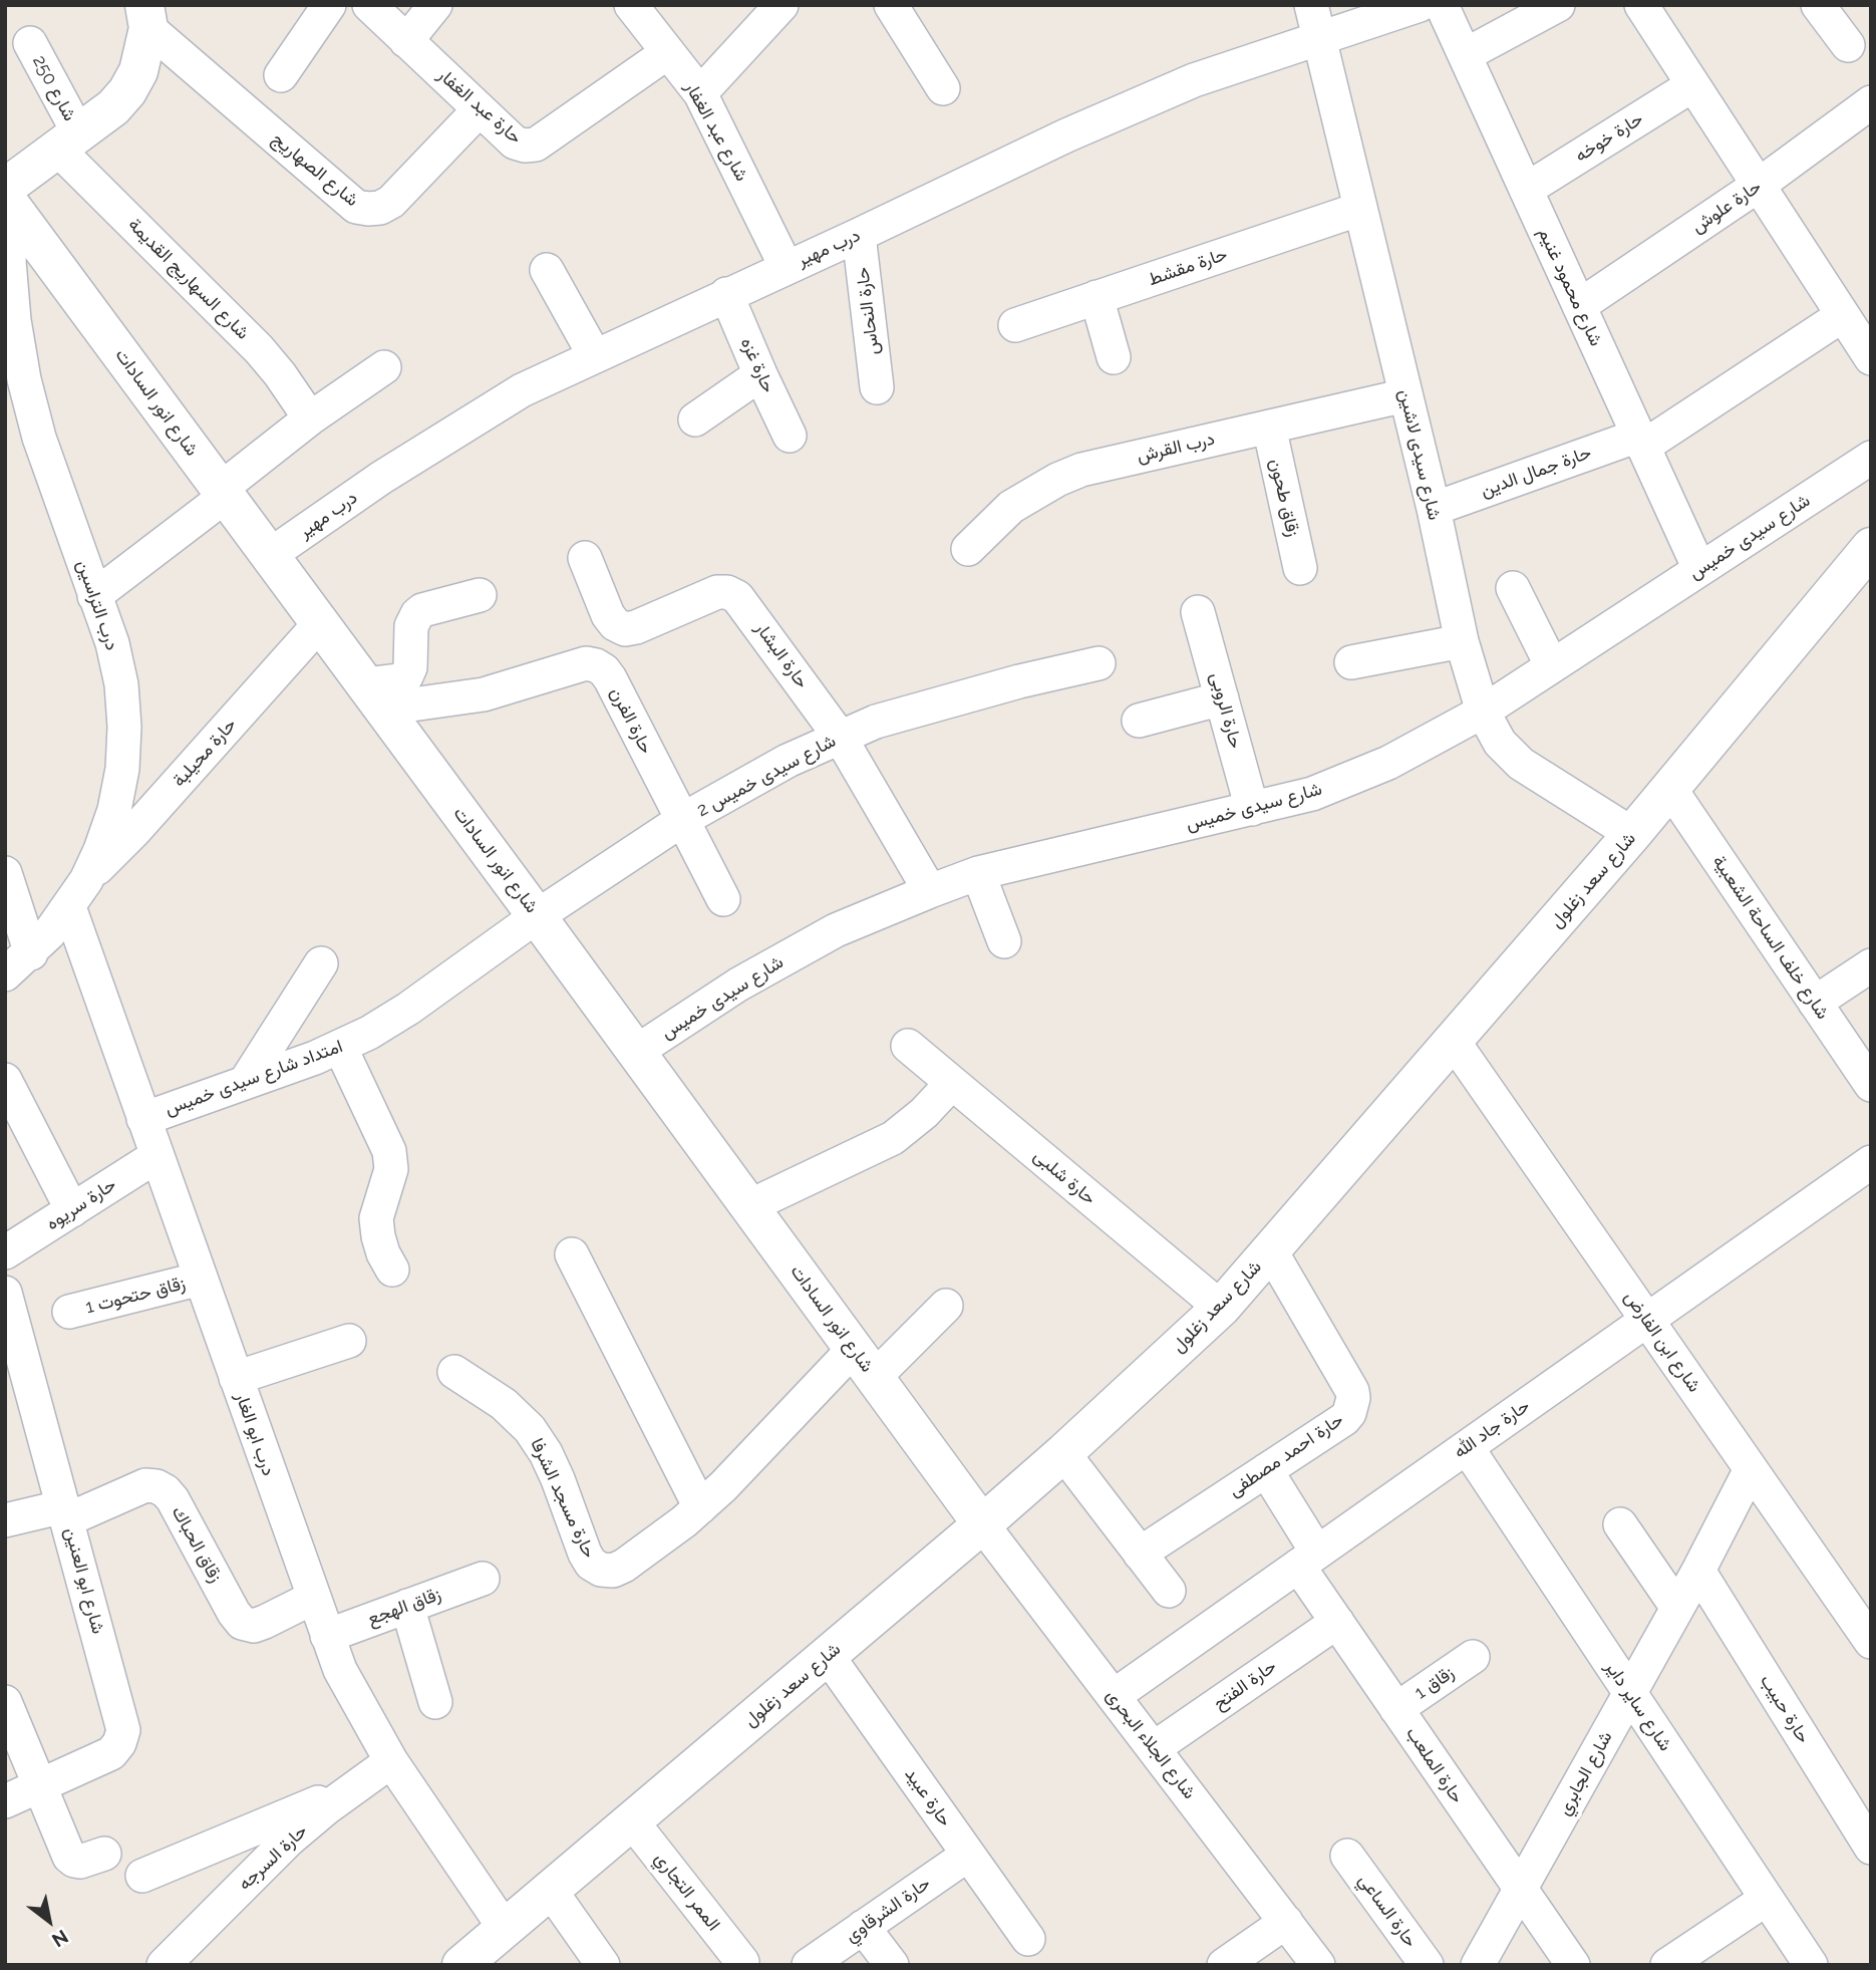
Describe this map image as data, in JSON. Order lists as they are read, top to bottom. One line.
{"streets":{"street":["شارع 250","حارة عبد الغفار","شارع عبد الغفار","حارة خوخه","شارع الصهاريج","حارة علوش","درب مهير","حارة مقشط","شارع السهاريج القديمة","شارع محمود غنيم","حارة النحاس","حارة غزه","شارع انور السادات","درب القرش","شارع سيدى لاشين","حارة جمال الدين","زقاق طحون","شارع سيدى خميس","درب التراسين","حارة البشار","حارة الروبى","حارة الفرن","حارة محيلبة","شارع سيدى خميس 2","شارع سعد زغلول","شارع خلف الساحة الشعبية","امتداد شارع سيدى خميس","حارة شلبى","حارة سريوه","زقاق حتحوت 1","شارع ابن الفارض","حارة جاد الله","درب ابو الغار","حارة احمد مصطفى","حارة مسجد الشرفا","زقاق الحباك","شارع ابو العنين","زقاق الهجع","زقاق 1","حارة الفتح","شارع ساير داير","حارة حبيب","شارع الجلاء البحرى","حارة الملعب","شارع الجابري","حارة عبيد","حارة السرجه","الممر التجاري","حارة الشرقاوي","حارة الساعي"]},"crossings":[["شارع 250","شارع السهاريج القديمة"],["حارة عبد الغفار","شارع عبد الغفار"],["حارة عبد الغفار","شارع الصهاريج"],["شارع عبد الغفار","درب مهير"],["حارة خوخه","شارع محمود غنيم"],["حارة علوش","شارع محمود غنيم"],["درب مهير","حارة النحاس"],["درب مهير","حارة غزه"],["درب مهير","شارع انور السادات"],["درب مهير","شارع سيدى لاشين"],["حارة مقشط","شارع سيدى لاشين"],["شارع محمود غنيم","حارة جمال الدين"],["شارع محمود غنيم","شارع سيدى خميس"],["شارع انور السادات","شارع سيدى خميس"],["شارع انور السادات","درب التراسين"],["شارع انور السادات","حارة الفرن"],["شارع انور السادات","حارة محيلبة"],["شارع انور السادات","شارع سيدى خميس 2"],["شارع انور السادات","شارع سعد زغلول"],["شارع انور السادات","امتداد شارع سيدى خميس"],["شارع انور السادات","حارة مسجد الشرفا"],["شارع انور السادات","شارع الجلاء البحرى"],["درب القرش","شارع سيدى لاشين"],["درب القرش","زقاق طحون"],["شارع سيدى لاشين","حارة جمال الدين"],["شارع سيدى لاشين","شارع سيدى خميس"],["شارع سيدى لاشين","شارع سعد زغلول"],["شارع سيدى خميس","حارة البشار"],["شارع سيدى خميس","حارة الروبى"],["درب التراسين","حارة محيلبة"],["درب التراسين","درب ابو الغار"],["حارة البشار","شارع سيدى خميس 2"],["حارة الفرن","شارع سيدى خميس 2"],["حارة محيلبة","درب ابو الغار"],["شارع سيدى خميس 2","امتداد شارع سيدى خميس"],["شارع سعد زغلول","شارع خلف الساحة الشعبية"],["شارع سعد زغلول","حارة شلبى"],["شارع سعد زغلول","شارع ابن الفارض"],["شارع سعد زغلول","درب ابو الغار"],["شارع سعد زغلول","حارة احمد مصطفى"],["شارع سعد زغلول","شارع الجلاء البحرى"],["شارع سعد زغلول","حارة عبيد"],["شارع سعد زغلول","الممر التجاري"],["امتداد شارع سيدى خميس","درب ابو الغار"],["حارة سريوه","درب ابو الغار"],["زقاق حتحوت 1","درب ابو الغار"],["شارع ابن الفارض","حارة جاد الله"],["شارع ابن الفارض","شارع الجابري"],["حارة جاد الله","شارع ساير داير"],["حارة جاد الله","شارع الجلاء البحرى"],["حارة جاد الله","حارة الملعب"],["درب ابو الغار","زقاق الحباك"],["درب ابو الغار","زقاق الهجع"],["درب ابو الغار","حارة السرجه"],["حارة احمد مصطفى","حارة الملعب"],["زقاق الحباك","شارع ابو العنين"],["زقاق 1","حارة الملعب"],["حارة الفتح","شارع الجلاء البحرى"],["حارة الفتح","حارة الملعب"],["شارع ساير داير","شارع الجابري"],["حارة حبيب","شارع الجابري"],["حارة الملعب","شارع الجابري"],["حارة عبيد","حارة الشرقاوي"]],"north":"bottom right"}
